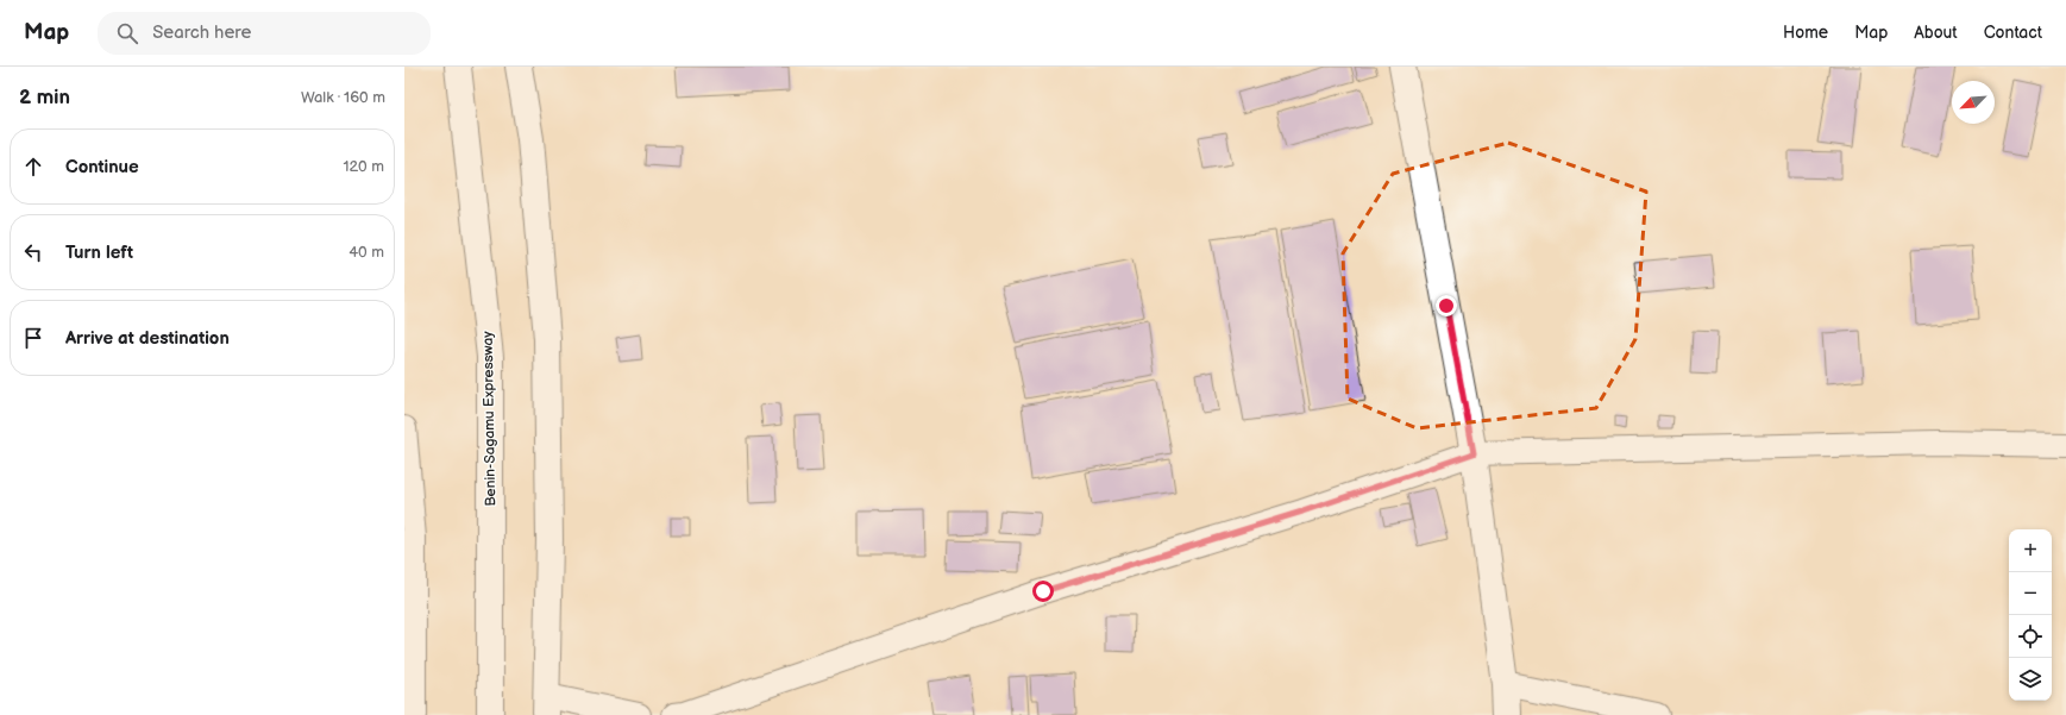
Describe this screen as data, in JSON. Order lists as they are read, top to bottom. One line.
{"streets":{"main road":["Benin-Sagamu Expressway"]},"north":"bottom left","page":{"header":"Map","search":"Search here","nav":["Home","Map","About","Contact"],"heading":["2 min","Walk · 160 m"],"list":[["Continue","120 m"],["Turn left","40 m"],"Arrive at destination"],"map_buttons":["+","−"]}}
